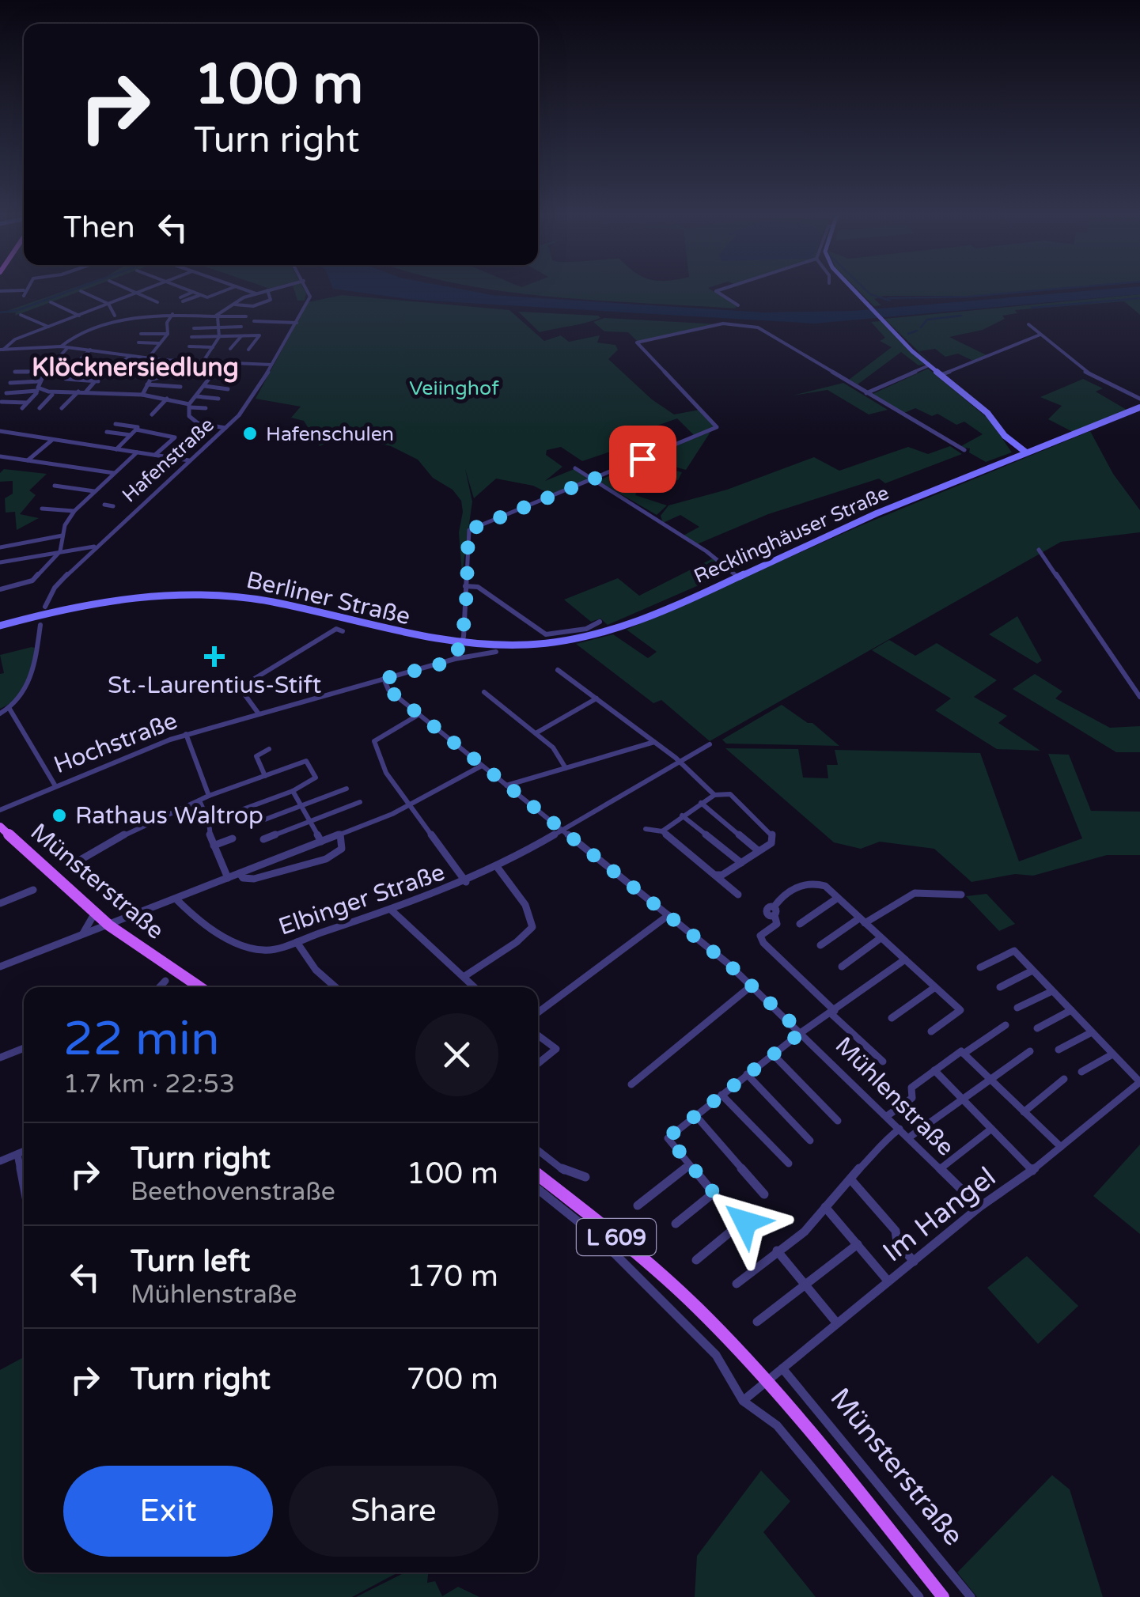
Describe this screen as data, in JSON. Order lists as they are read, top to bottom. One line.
{"streets":{"main road":["Recklinghäuser Straße","Berliner Straße","Münsterstraße","L 609"],"street":["Hafenstraße","Hochstraße","Elbinger Straße","Mühlenstraße","Im Hangel"]},"crossings":[["Recklinghäuser Straße","Berliner Straße"],["Hochstraße","Mühlenstraße"],["Münsterstraße","Im Hangel"],["Elbinger Straße","Mühlenstraße"],["Mühlenstraße","Im Hangel"]],"districts":["Klöcknersiedlung"],"parks":["Veiinghof"],"places":{"other":["Hafenschulen","Rathaus Waltrop"],"health":["St.-Laurentius-Stift"]},"page":{"turn":["100 m","Turn right"],"then":"Then","heading":["22 min","1.7 km · 22:53"],"list":[{"name":"Turn right","note":"Beethovenstraße","value":"100 m"},{"name":"Turn left","note":"Mühlenstraße","value":"170 m"},{"name":"Turn right","value":"700 m"}],"buttons":["Exit","Share"]}}
